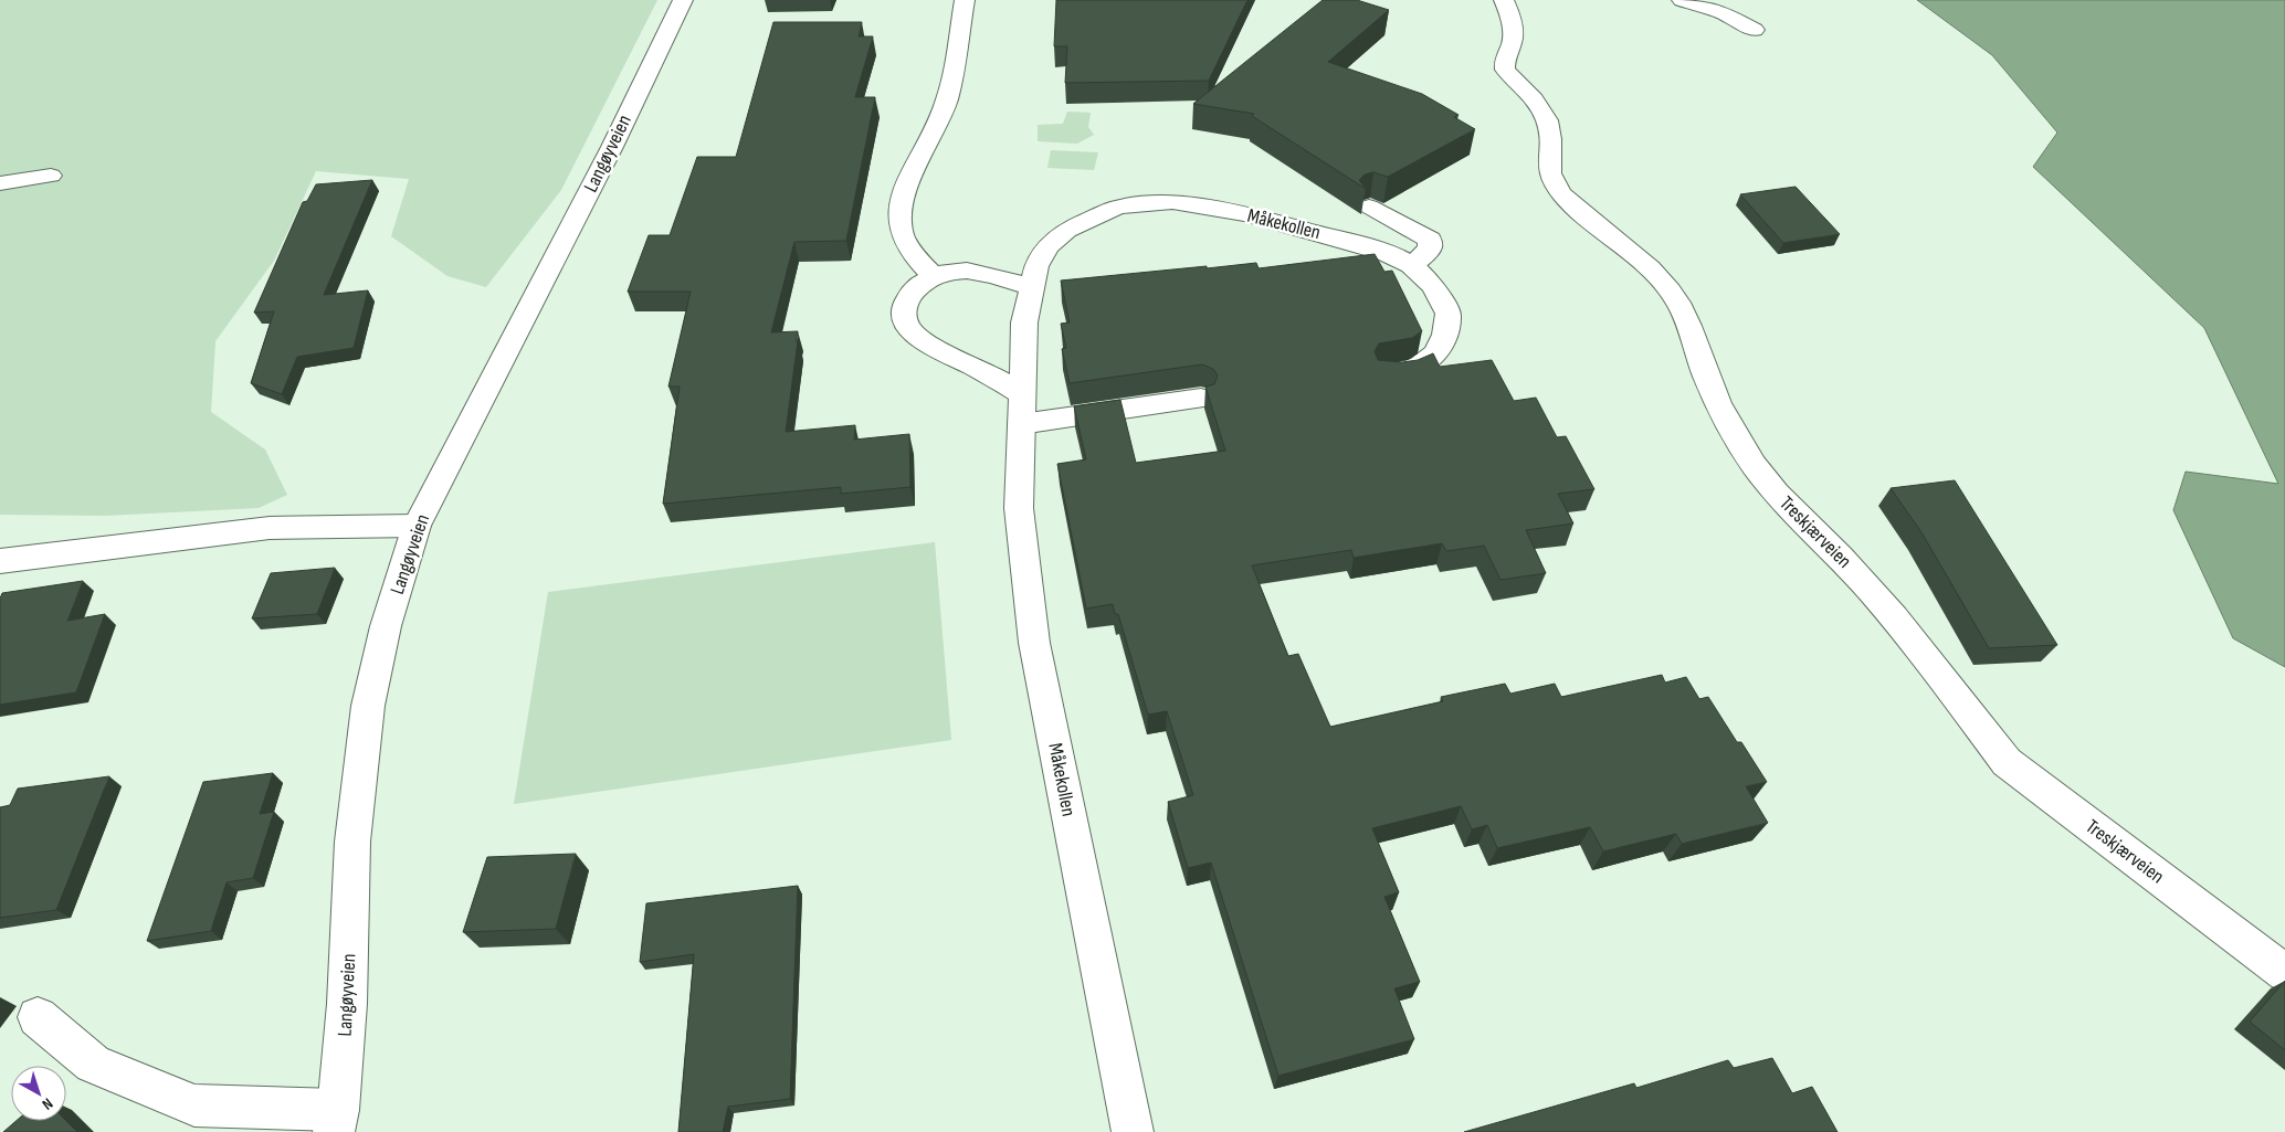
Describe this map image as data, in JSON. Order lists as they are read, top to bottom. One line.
{"streets":{"street":["Langøyveien","Måkekollen","Treskjærveien"]},"north":"bottom right"}
